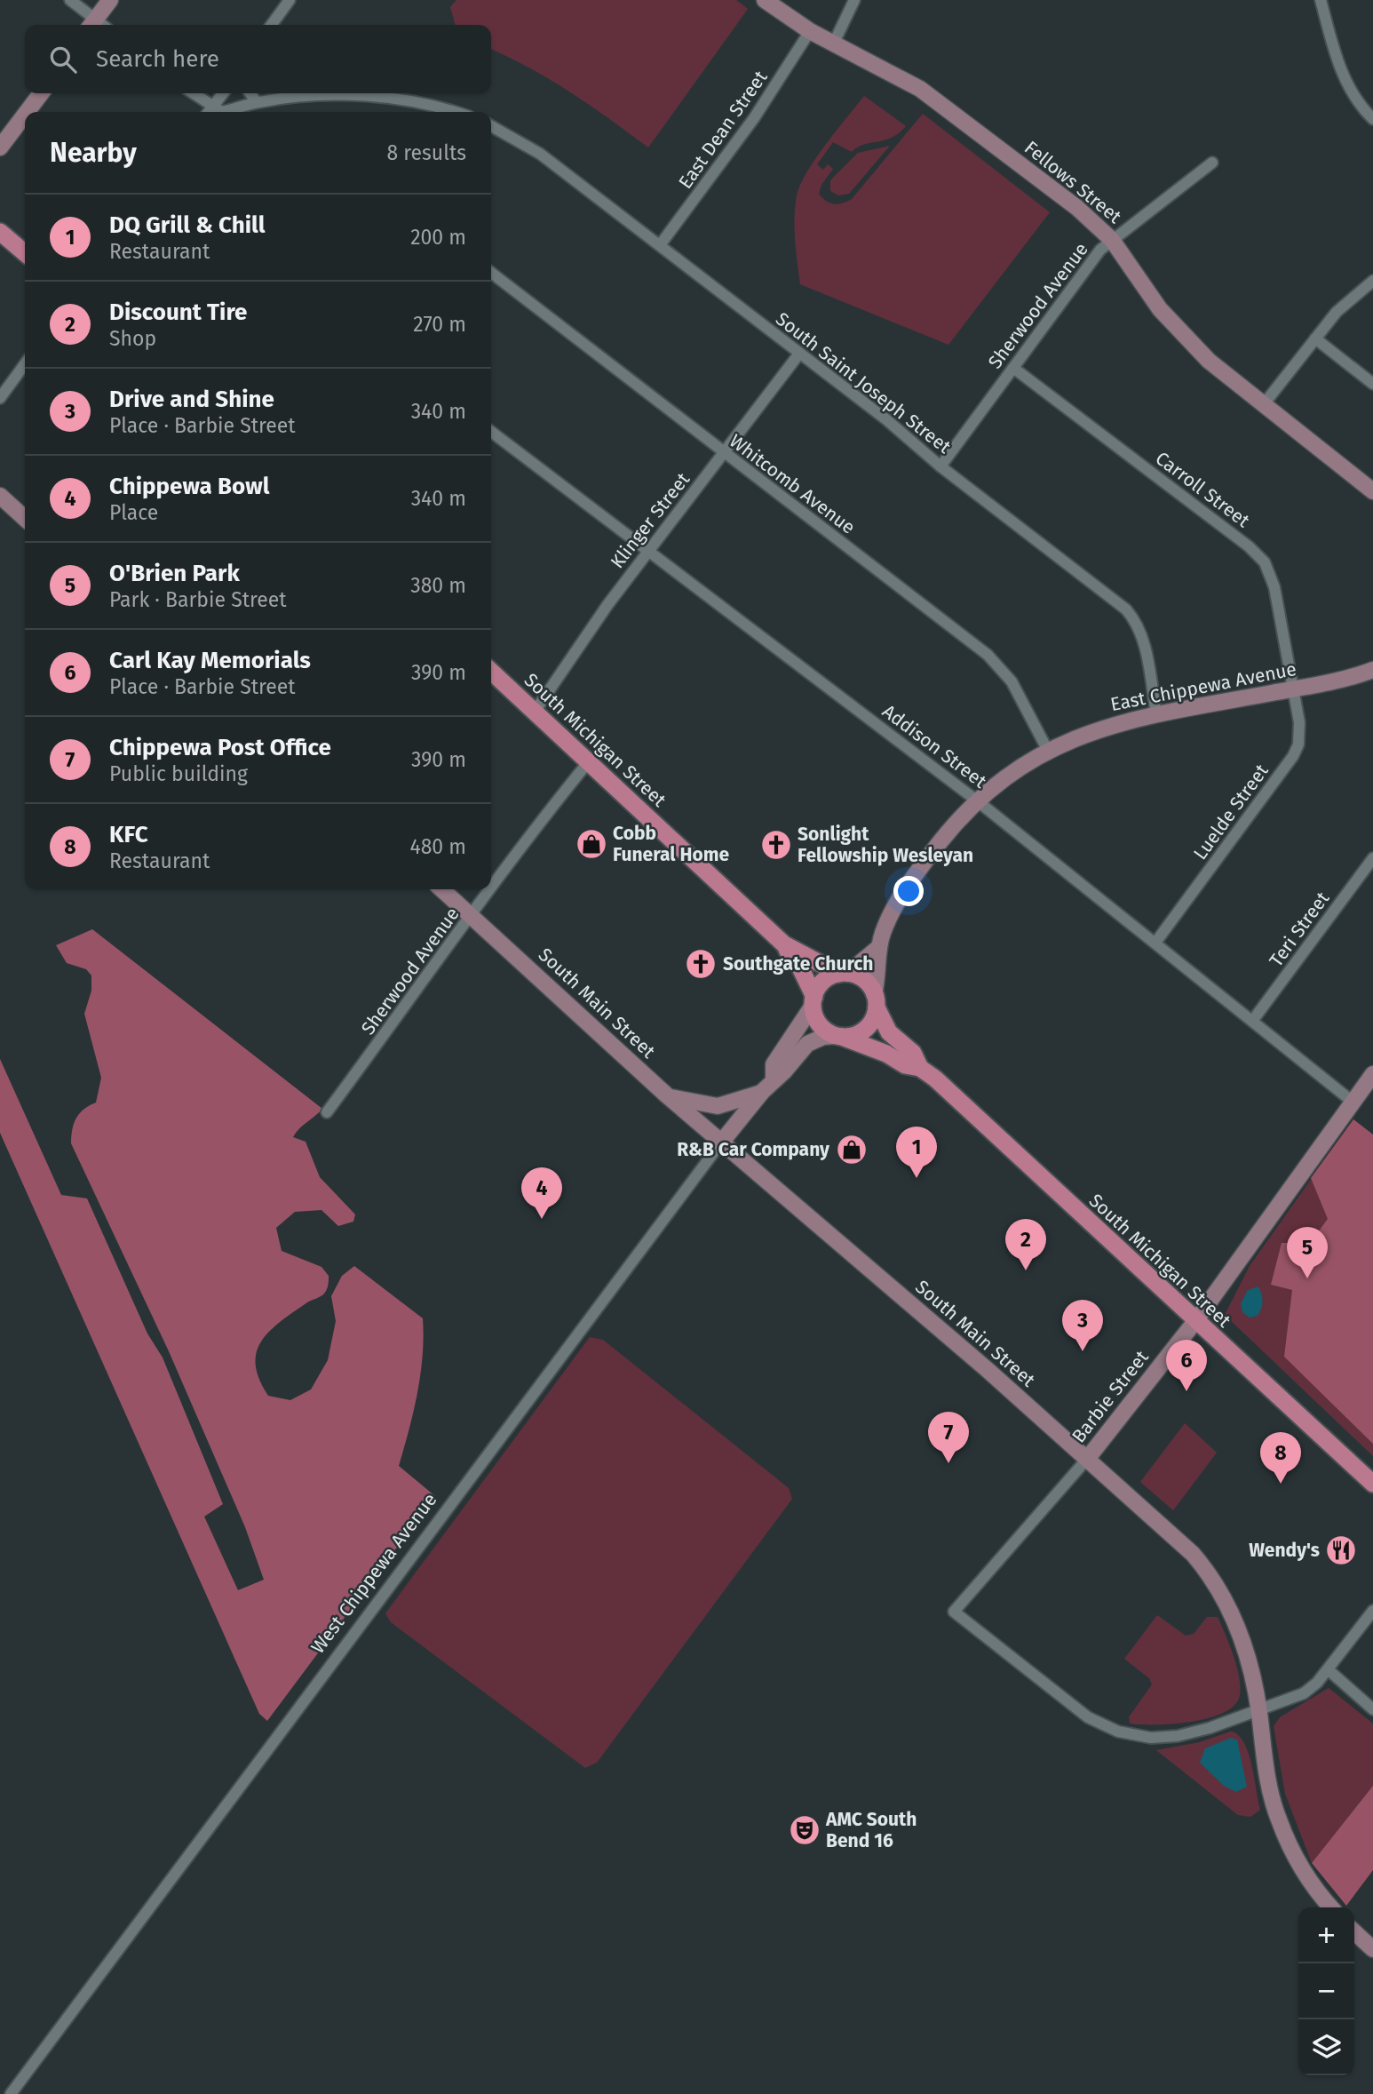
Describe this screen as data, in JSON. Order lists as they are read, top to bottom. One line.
{"streets":{"main road":["South Michigan Street"],"street":["East Dean Street","Fellows Street","Sherwood Avenue","South Saint Joseph Street","Whitcomb Avenue","Carroll Street","Klinger Street","East Chippewa Avenue","Addison Street","Luelde Street","Teri Street","South Main Street","Barbie Street","West Chippewa Avenue"]},"crossings":[["East Dean Street","Fellows Street"],["East Dean Street","South Saint Joseph Street"],["Fellows Street","Sherwood Avenue"],["Sherwood Avenue","South Saint Joseph Street"],["Sherwood Avenue","Carroll Street"],["Sherwood Avenue","South Michigan Street"],["Sherwood Avenue","South Main Street"],["South Saint Joseph Street","Klinger Street"],["South Saint Joseph Street","East Chippewa Avenue"],["Whitcomb Avenue","Klinger Street"],["Whitcomb Avenue","East Chippewa Avenue"],["Carroll Street","East Chippewa Avenue"],["Carroll Street","Luelde Street"],["Klinger Street","South Michigan Street"],["Klinger Street","Addison Street"],["East Chippewa Avenue","South Michigan Street"],["East Chippewa Avenue","Addison Street"],["East Chippewa Avenue","Luelde Street"],["East Chippewa Avenue","West Chippewa Avenue"],["South Michigan Street","Barbie Street"],["South Michigan Street","West Chippewa Avenue"],["Addison Street","Luelde Street"],["Addison Street","Teri Street"],["Addison Street","Barbie Street"],["South Main Street","Barbie Street"],["South Main Street","West Chippewa Avenue"]],"places":{"shop":["Cobb Funeral Home","R&B Car Company"],"church":["Sonlight Fellowship Wesleyan","Southgate Church"],"restaurant":["Wendy's"],"theatre":["AMC South Bend 16"]},"page":{"search":"Search here","heading":["Nearby","8 results"],"list":[{"mark":"1","name":"DQ Grill & Chill","note":"Restaurant","value":"200 m"},{"mark":"2","name":"Discount Tire","note":"Shop","value":"270 m"},{"mark":"3","name":"Drive and Shine","note":"Place · Barbie Street","value":"340 m"},{"mark":"4","name":"Chippewa Bowl","note":"Place","value":"340 m"},{"mark":"5","name":"O'Brien Park","note":"Park · Barbie Street","value":"380 m"},{"mark":"6","name":"Carl Kay Memorials","note":"Place · Barbie Street","value":"390 m"},{"mark":"7","name":"Chippewa Post Office","note":"Public building","value":"390 m"},{"mark":"8","name":"KFC","note":"Restaurant","value":"480 m"}],"pins":["1","4","2","5","3","6","7","8"],"map_buttons":["+","−"]}}
